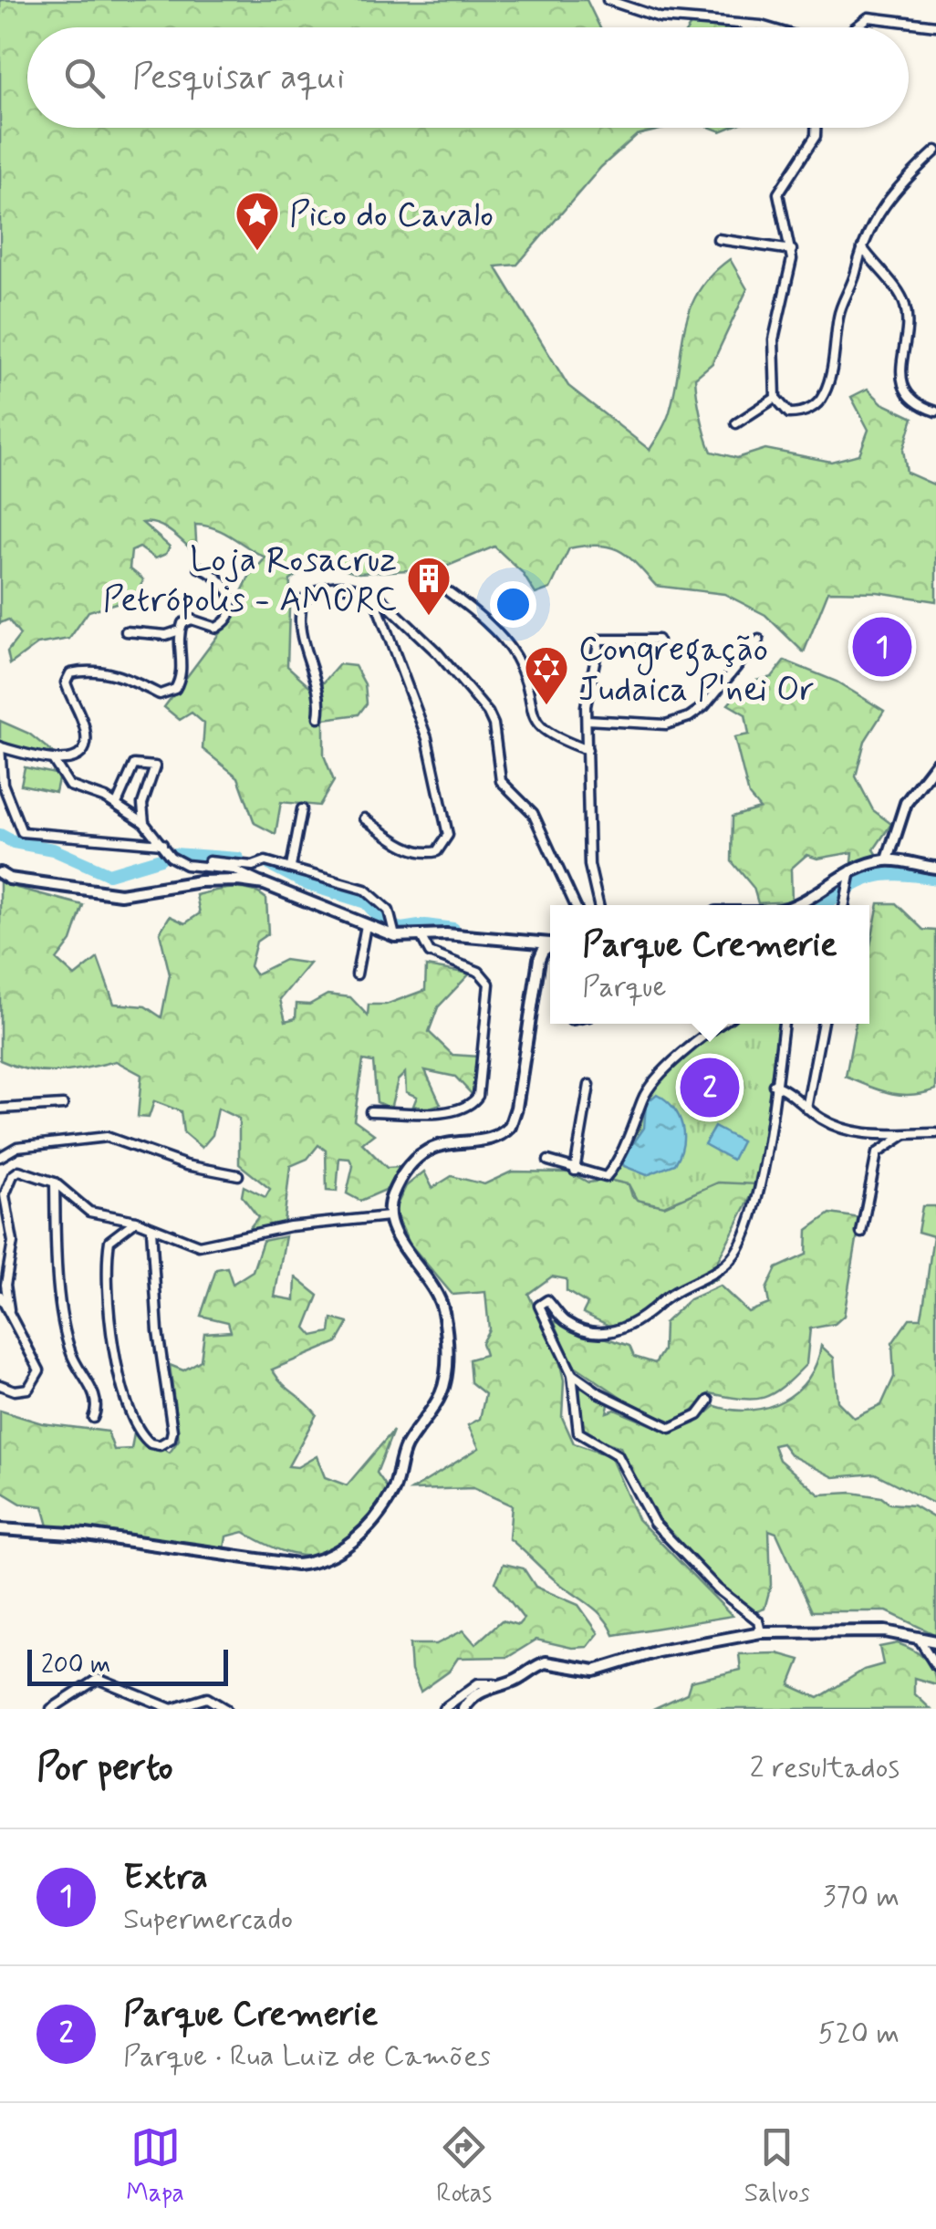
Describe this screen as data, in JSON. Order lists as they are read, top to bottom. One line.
{"places":{"place":["Pico do Cavalo"],"building":["Loja Rosacruz Petrópolis - AMORC"],"synagogue":["Congregação Judaica P'nei Or"]},"scale_bar":"200 m","page":{"search":"Pesquisar aqui","pins":["1","2"],"popup":["Parque Cremerie","Parque"],"scale":"200 m","heading":["Por perto","2 resultados"],"list":[{"mark":"1","name":"Extra","note":"Supermercado","value":"370 m"},{"mark":"2","name":"Parque Cremerie","note":"Parque · Rua Luiz de Camões","value":"520 m"}],"nav":["Mapa","Rotas","Salvos"]}}
